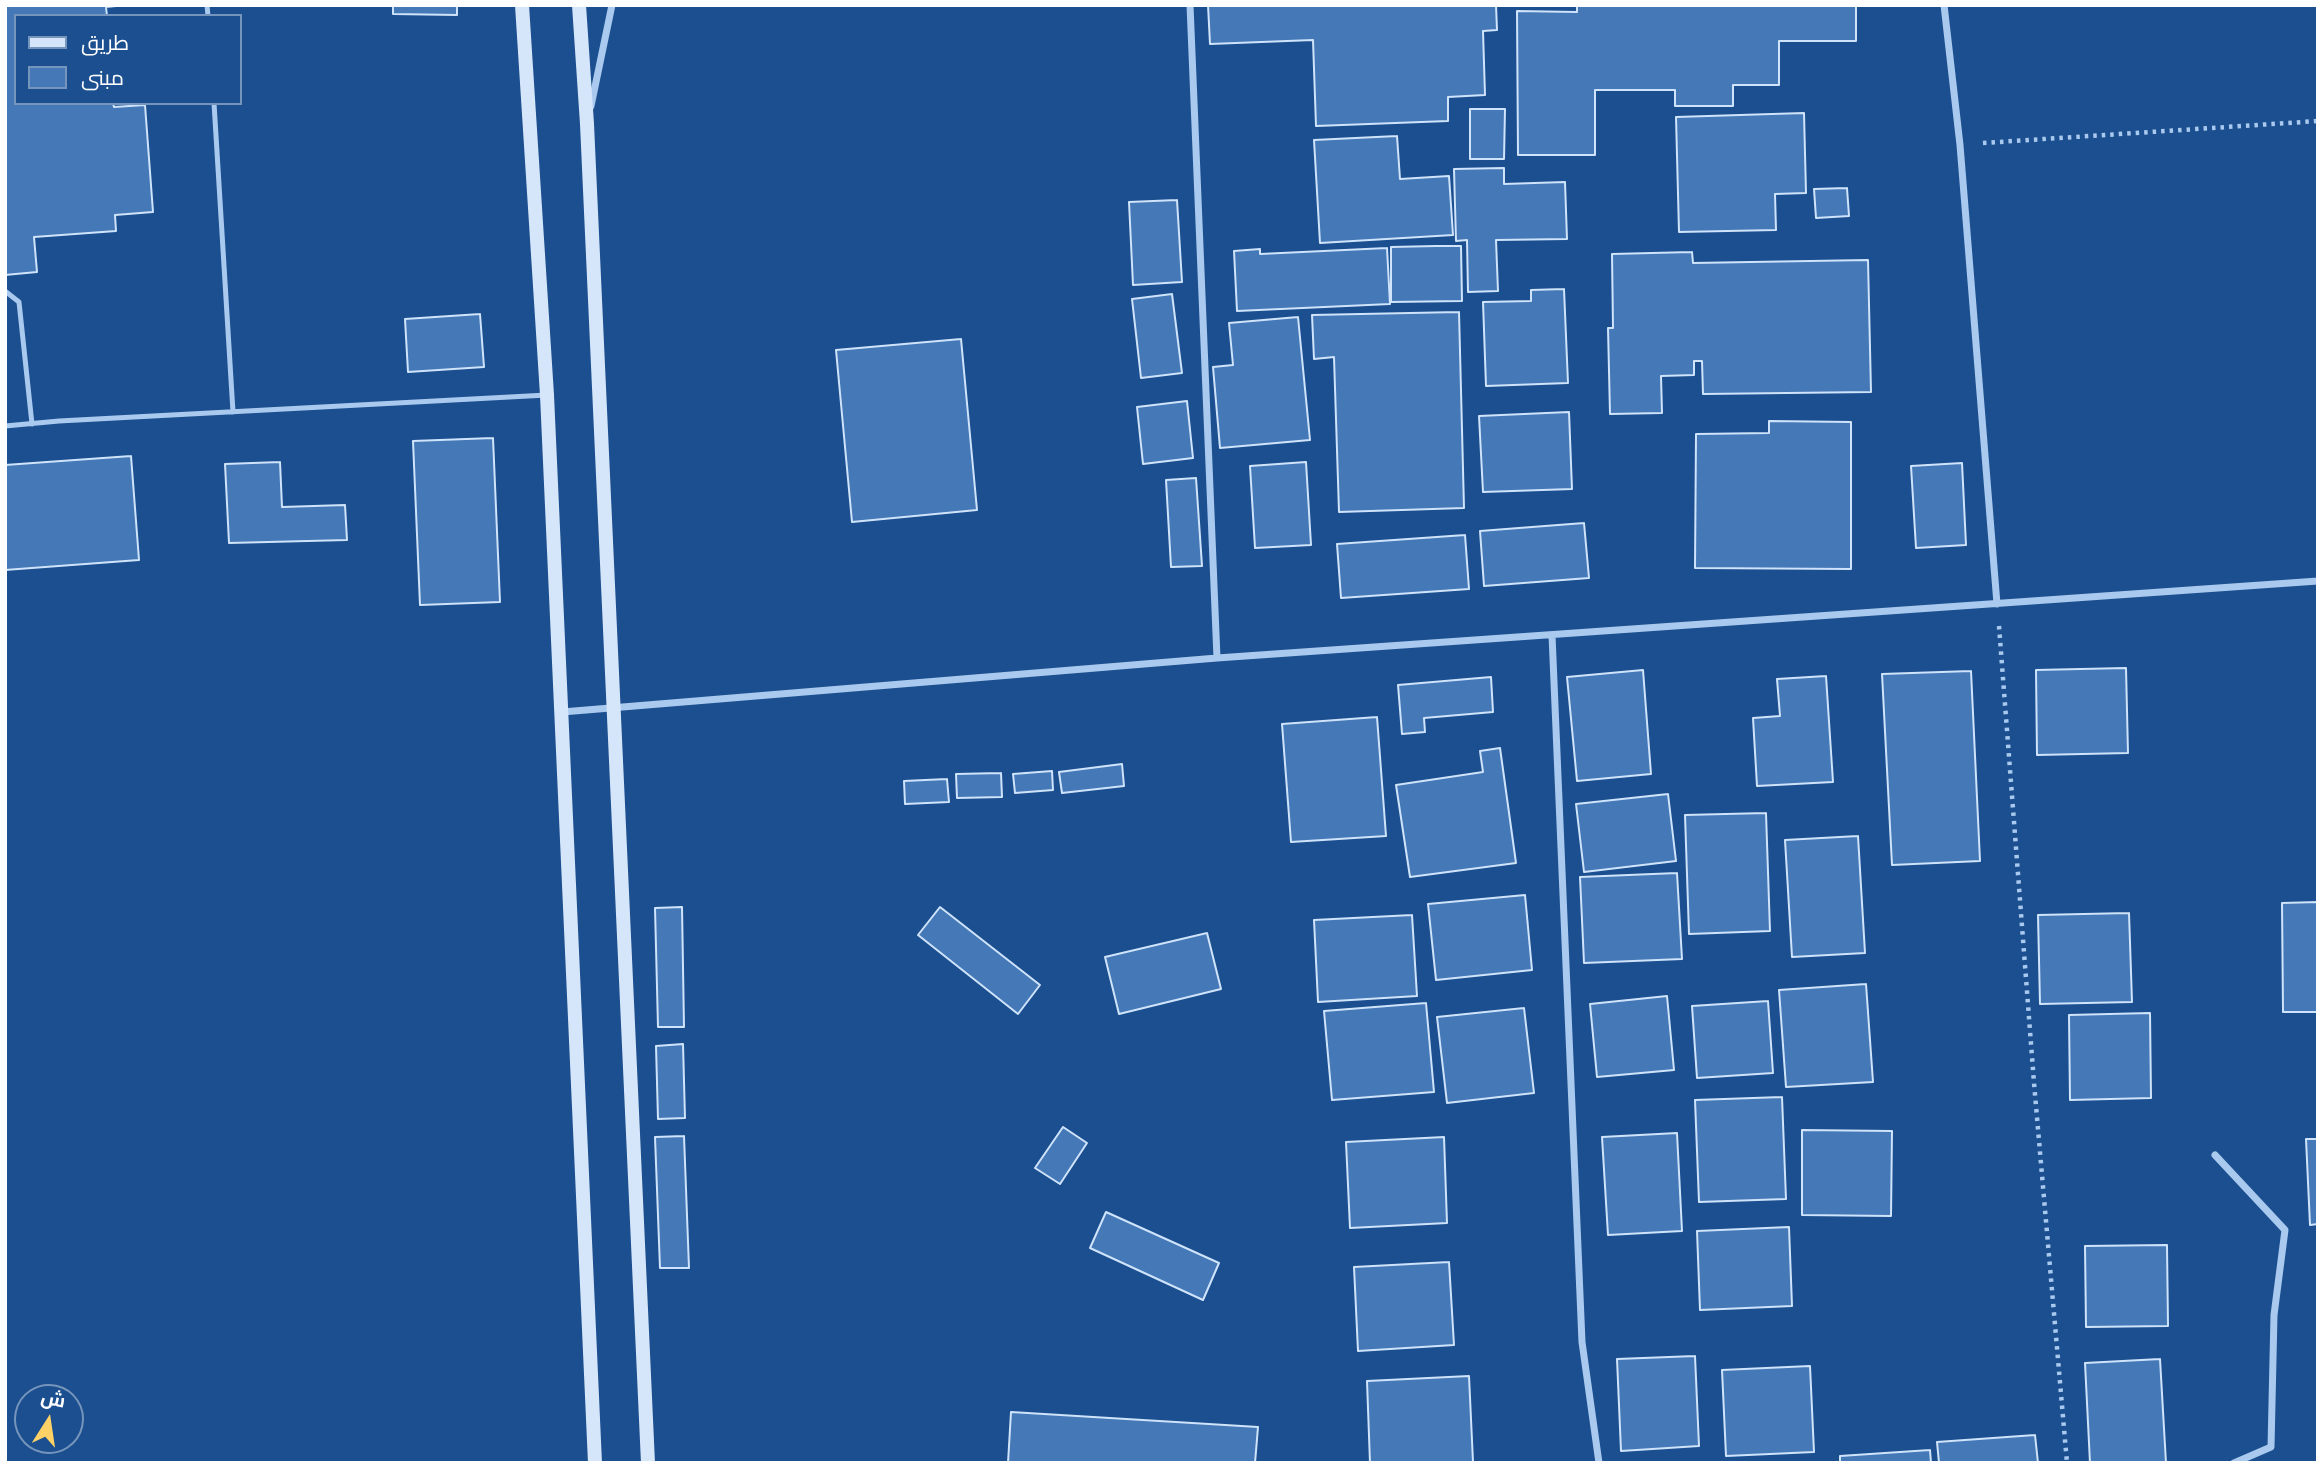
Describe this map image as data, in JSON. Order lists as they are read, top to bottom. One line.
{"legend":["طريق","مبنى"],"north":"top"}
